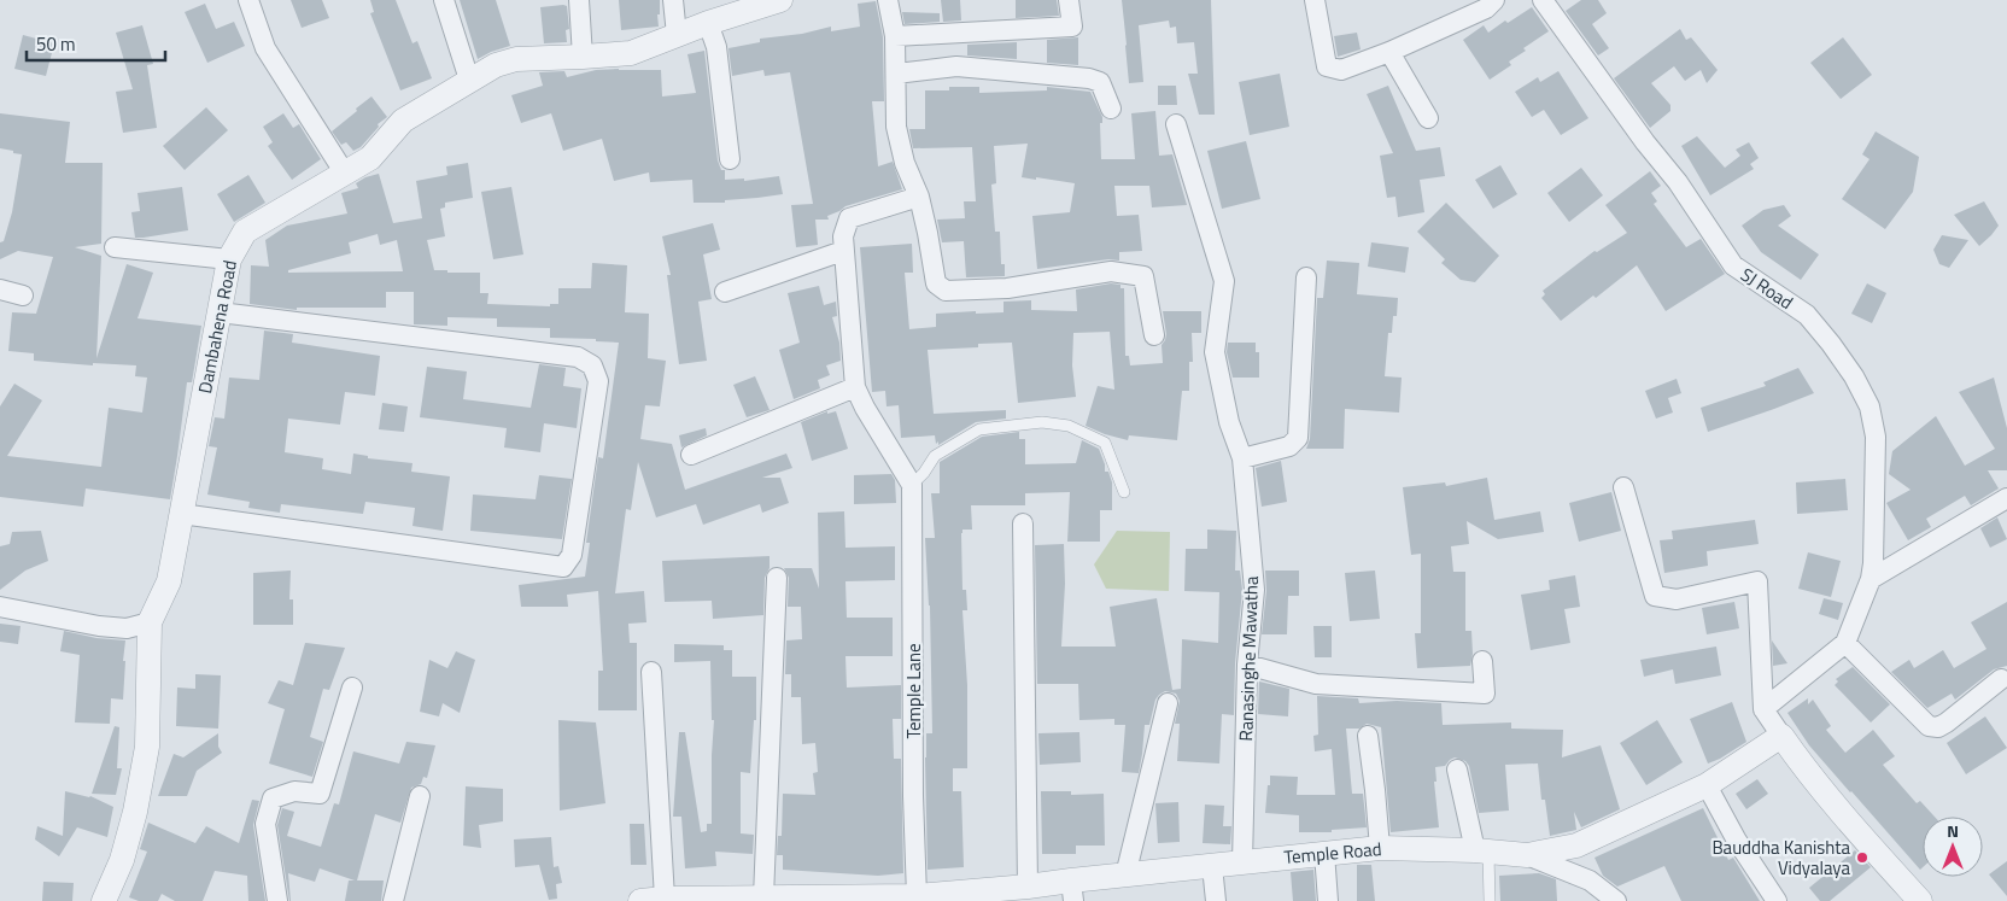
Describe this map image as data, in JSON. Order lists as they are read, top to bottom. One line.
{"streets":{"street":["SJ Road","Dambahena Road","Ranasinghe Mawatha","Temple Lane","Temple Road"]},"crossings":[["Ranasinghe Mawatha","Temple Road"],["Temple Lane","Temple Road"]],"places":["Bauddha Kanishta Vidyalaya"],"scale_bar":"50 m","north":"top"}
